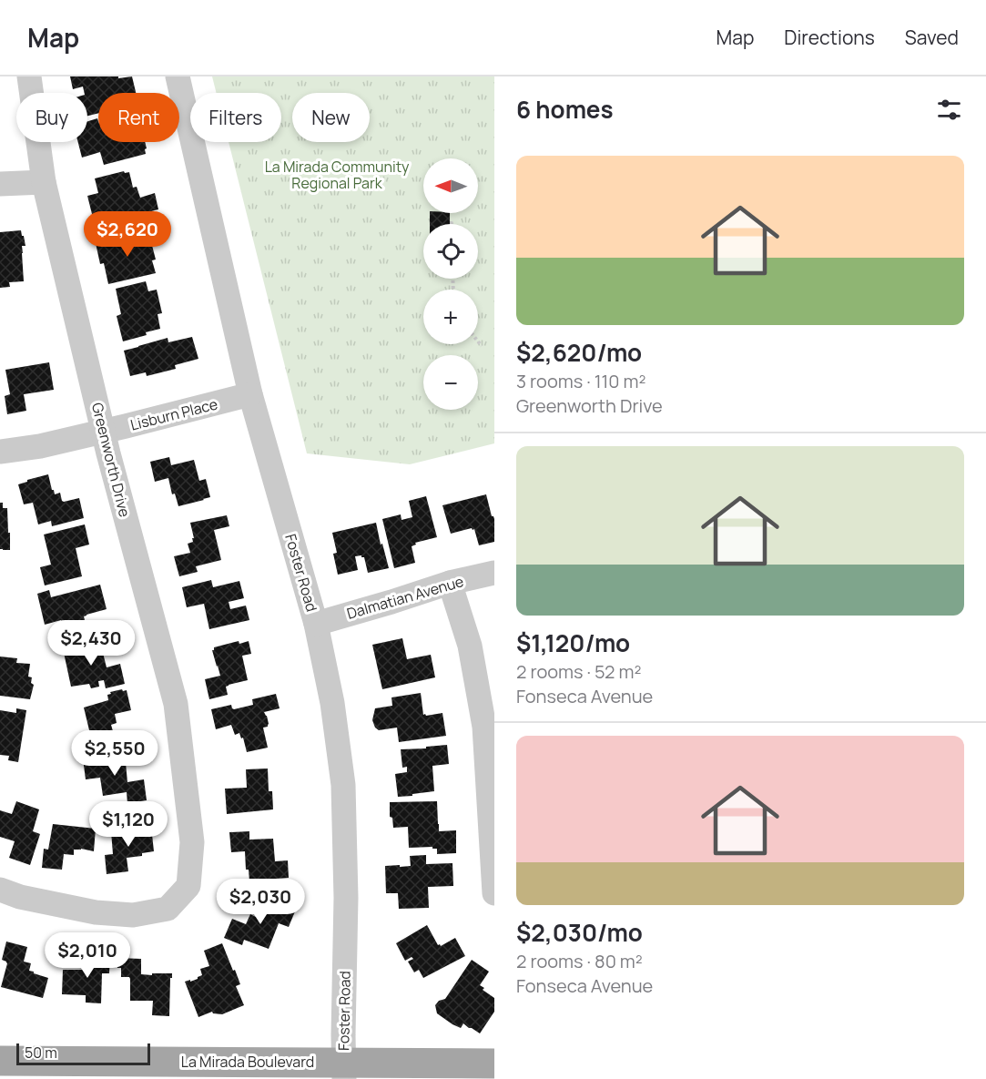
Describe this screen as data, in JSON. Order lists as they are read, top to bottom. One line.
{"streets":{"main road":["La Mirada Boulevard"],"street":["Lisburn Place","Greenworth Drive","Foster Road","Dalmatian Avenue"]},"crossings":[["Lisburn Place","Greenworth Drive"],["Lisburn Place","Foster Road"],["Foster Road","Dalmatian Avenue"],["Foster Road","La Mirada Boulevard"]],"parks":["La Mirada Community Regional Park"],"scale_bar":"50 m","north":"left","page":{"header":"Map","nav":["Map","Directions","Saved"],"heading":"6 homes","chip":["Buy","Rent","Filters","New"],"list":[{"name":"$2,620/mo","note":"3 rooms · 110 m² · Greenworth Drive"},{"name":"$1,120/mo","note":"2 rooms · 52 m² · Fonseca Avenue"},{"name":"$2,030/mo","note":"2 rooms · 80 m² · Fonseca Avenue"}],"map_buttons":["+","−"],"price":["$2,620","$2,430","$2,550","$1,120","$2,030","$2,010"],"scale":"50 m"}}
